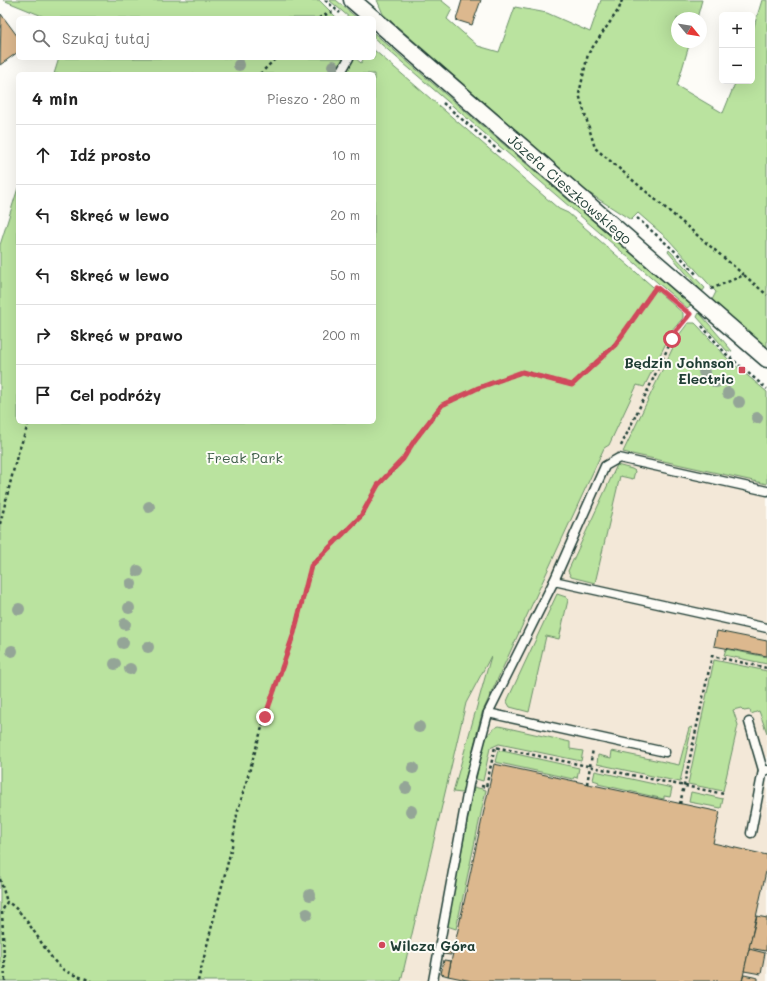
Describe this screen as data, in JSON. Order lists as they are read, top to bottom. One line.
{"streets":{"street":["Józefa Cieszkowskiego"]},"parks":["Freak Park"],"places":{"transit":["Będzin Johnson Electric"],"other":["Wilcza Góra"]},"north":"bottom right","page":{"map_buttons":["+","−"],"search":"Szukaj tutaj","heading":["4 min","Pieszo · 280 m"],"list":[["Idź prosto","10 m"],["Skręć w lewo","20 m"],["Skręć w lewo","50 m"],["Skręć w prawo","200 m"],"Cel podróży"]}}
